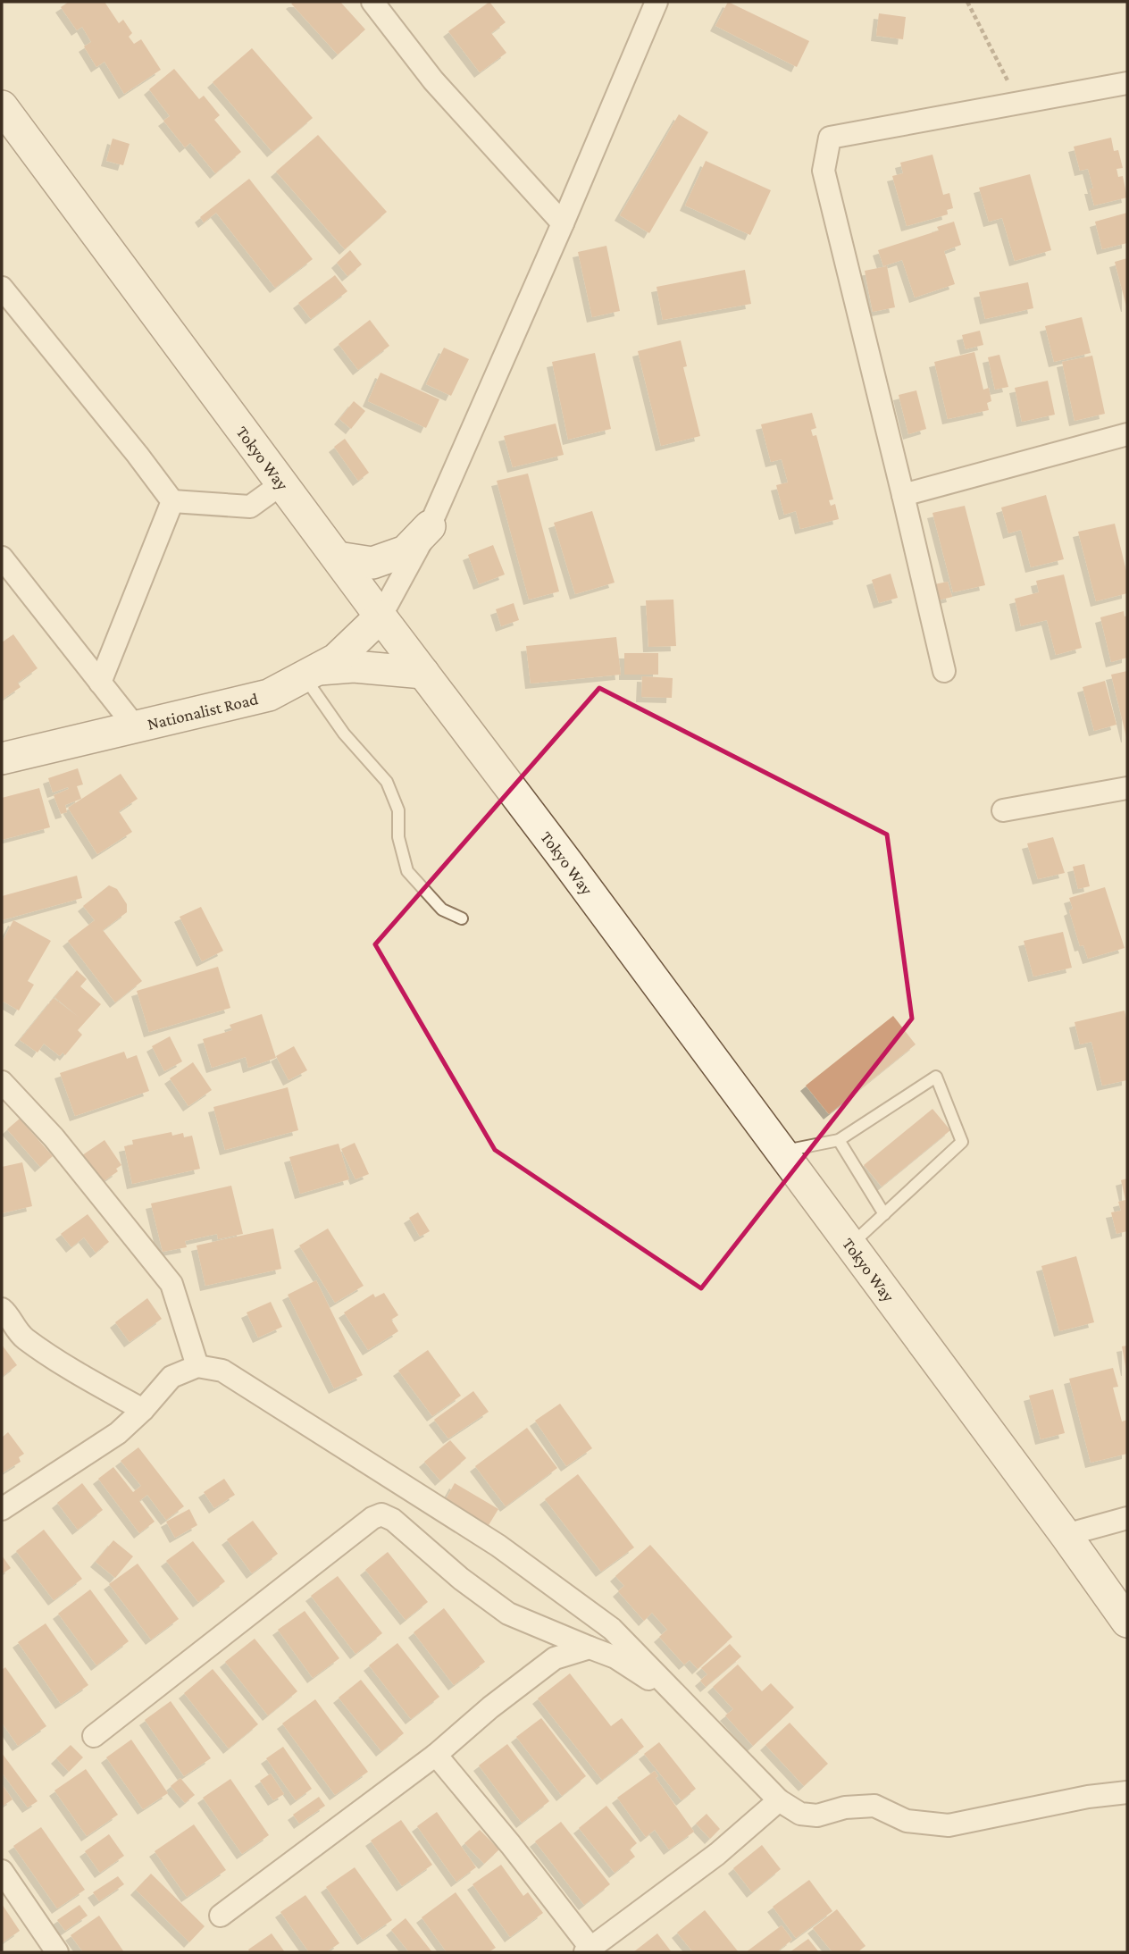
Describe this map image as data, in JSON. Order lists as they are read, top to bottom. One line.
{"streets":{"main road":["Tokyo Way","Nationalist Road"]},"crossings":[["Tokyo Way","Nationalist Road"]]}
